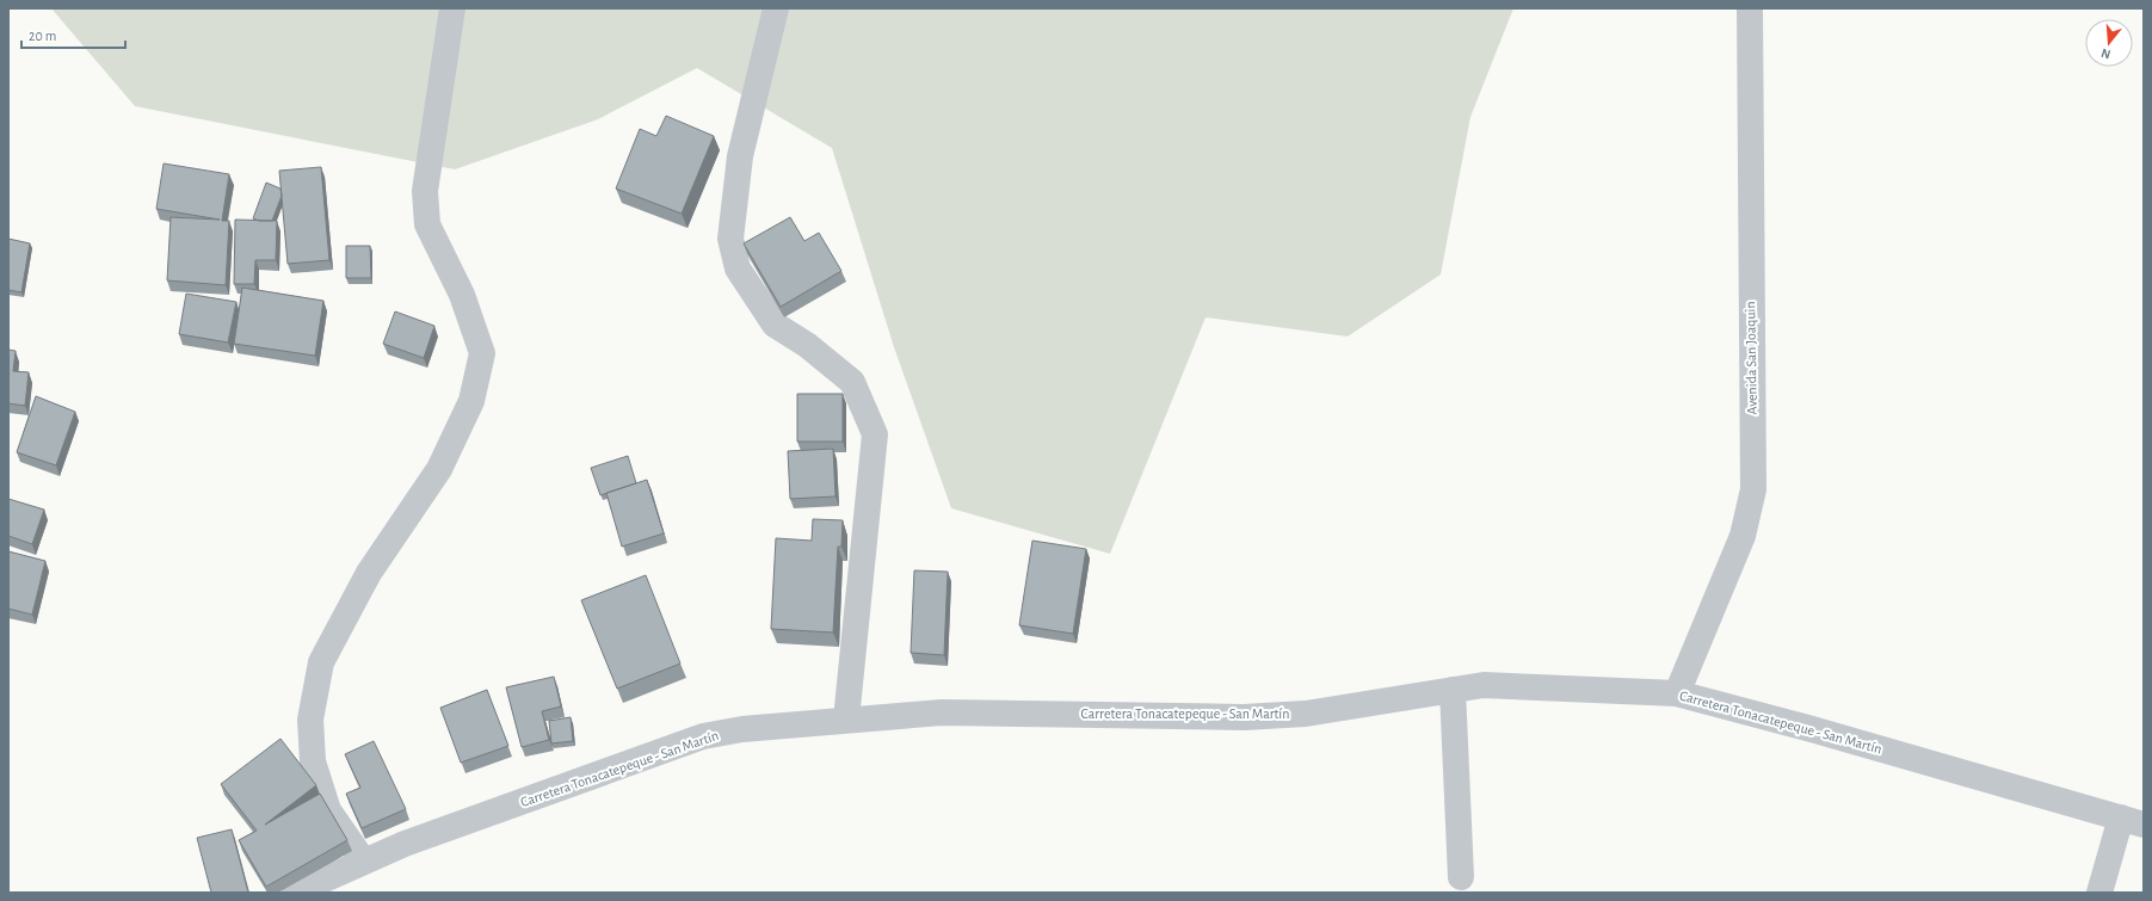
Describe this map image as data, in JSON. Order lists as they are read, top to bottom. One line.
{"streets":{"street":["Avenida San Joaquin","Carretera Tonacatepeque - San Martín"]},"crossings":[["Avenida San Joaquin","Carretera Tonacatepeque - San Martín"]],"scale_bar":"20 m","north":"bottom"}
